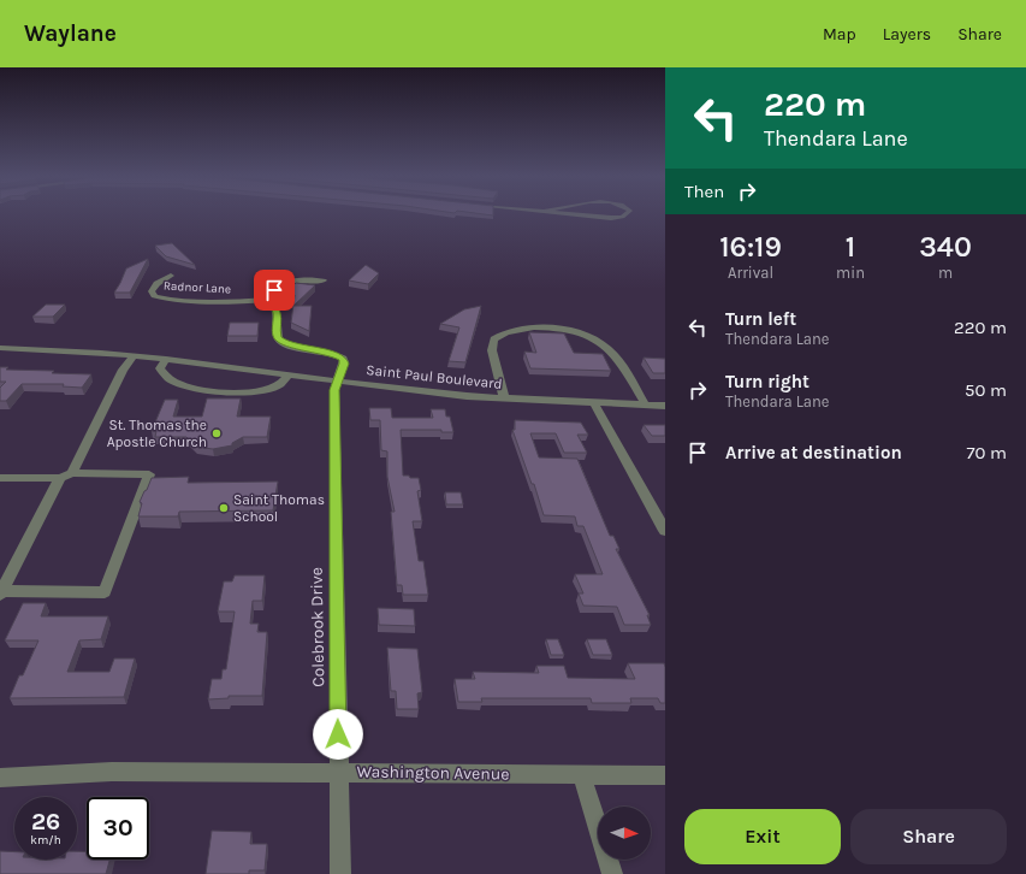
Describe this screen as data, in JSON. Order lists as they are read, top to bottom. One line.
{"streets":{"street":["Radnor Lane","Saint Paul Boulevard","Colebrook Drive","Washington Avenue"]},"crossings":[["Radnor Lane","Colebrook Drive"],["Saint Paul Boulevard","Colebrook Drive"],["Colebrook Drive","Washington Avenue"]],"places":["St. Thomas the Apostle Church","Saint Thomas School"],"north":"right","page":{"header":"Waylane","nav":["Map","Layers","Share"],"turn":["220 m","Thendara Lane"],"then":"Then","eta":["16:19","Arrival","1","min","340","m"],"list":[{"name":"Turn left","note":"Thendara Lane","value":"220 m"},{"name":"Turn right","note":"Thendara Lane","value":"50 m"},{"name":"Arrive at destination","value":"70 m"}],"speed":"26 km/h","limit":"30","buttons":["Exit","Share"]}}
